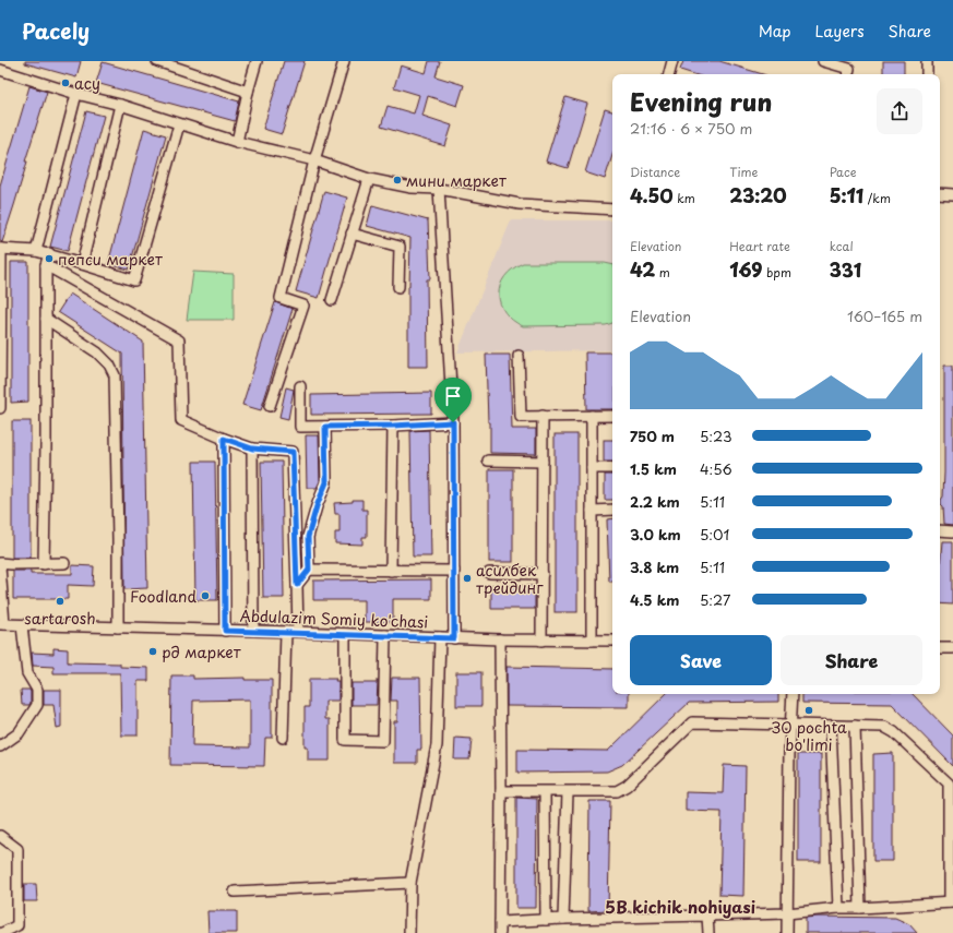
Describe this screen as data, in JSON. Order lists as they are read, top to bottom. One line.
{"streets":{"street":["Abdulazim Somiy ko'chasi"]},"districts":["5B kichik nohiyasi"],"places":["асу","мини маркет","пепси маркет","асилбек трейдинг","Foodland","sartarosh","рд маркет","30 pochta bo'limi"],"page":{"header":"Pacely","nav":["Map","Layers","Share"],"heading":["Evening run","21:16 · 6 × 750 m"],"stats":[["Distance","4.50 km"],["Time","23:20"],["Pace","5:11 /km"],["Elevation","42 m"],["Heart rate","169 bpm"],["kcal","331"]],"chart":["Elevation","160–165 m"],"list":[{"name":"750 m","note":"5:23"},{"name":"1.5 km","note":"4:56"},{"name":"2.2 km","note":"5:11"},{"name":"3.0 km","note":"5:01"},{"name":"3.8 km","note":"5:11"},{"name":"4.5 km","note":"5:27"}],"buttons":["Save","Share"]}}
